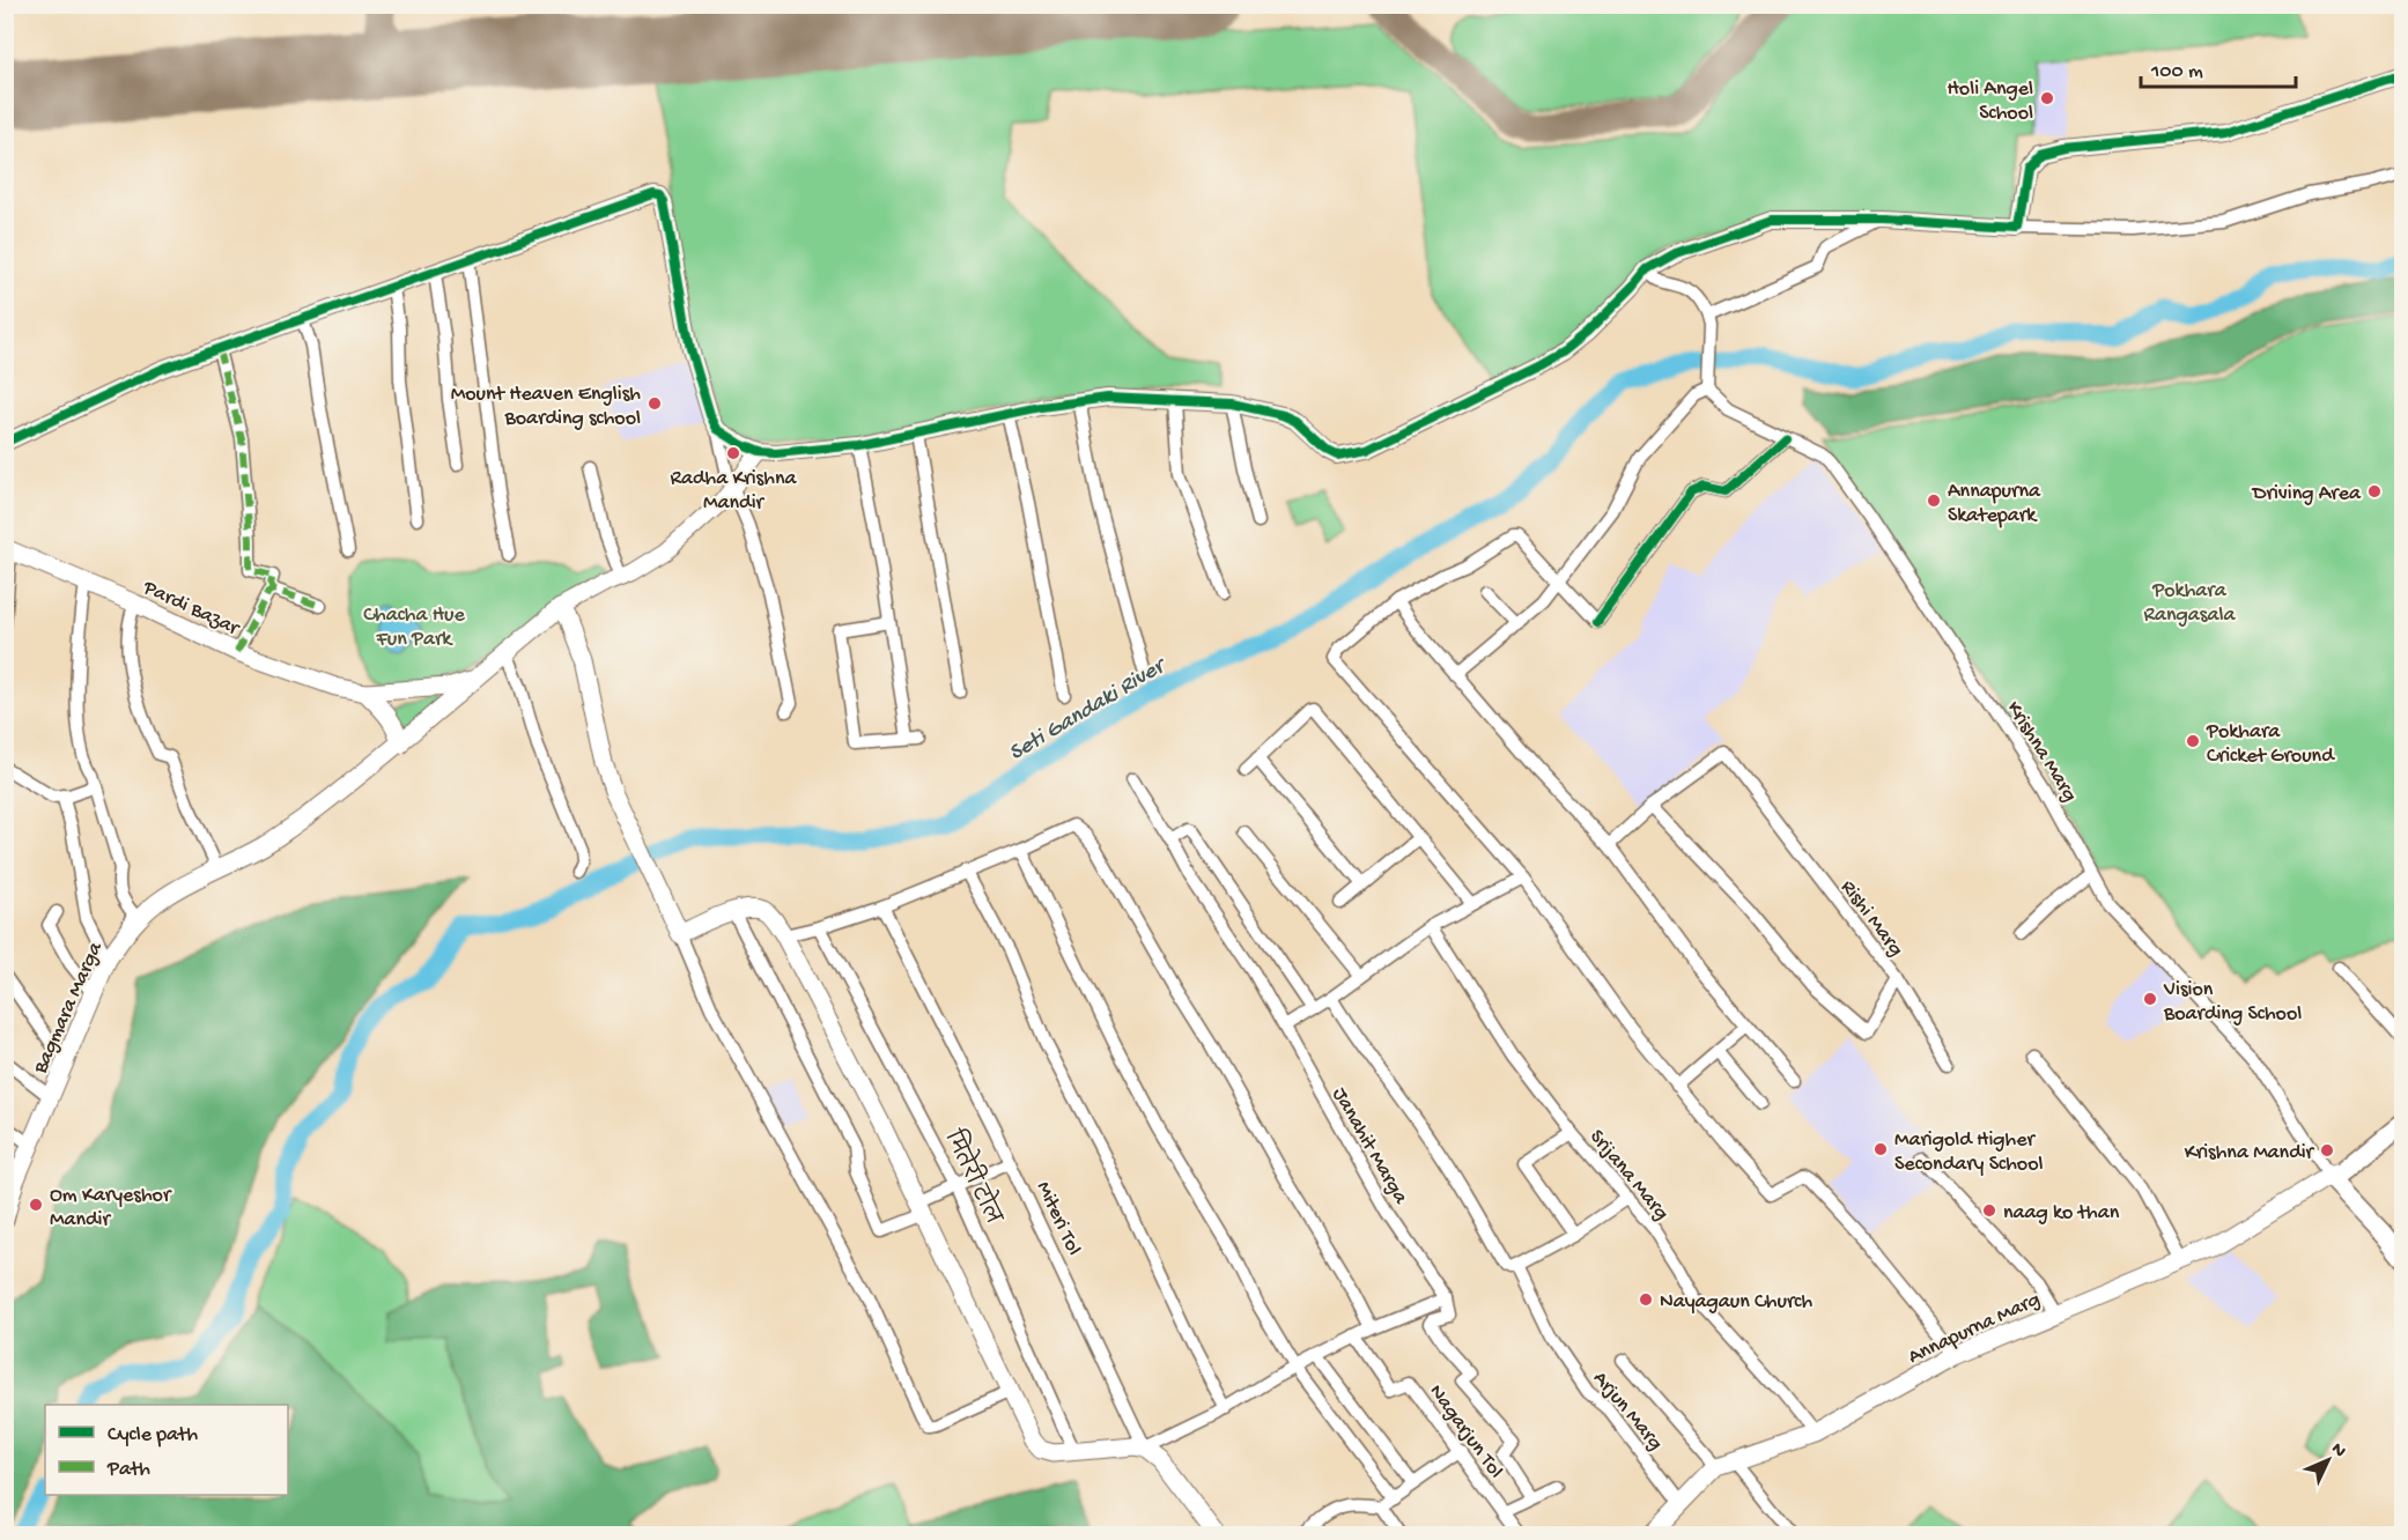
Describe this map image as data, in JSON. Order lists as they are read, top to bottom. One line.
{"streets":{"main road":["Pardi Bazar","Bagmara Marga","Miteri Tol","Annapurna Marg"],"street":["Krishna Marg","Rishi Marg","Janahit Marga","Srijana Marg","मितेरी टोल","Arjun Marg","Nagarjun Tol"]},"crossings":[["Pardi Bazar","Bagmara Marga"],["Krishna Marg","Annapurna Marg"],["Srijana Marg","Annapurna Marg"],["Annapurna Marg","Arjun Marg"]],"water":["Seti Gandaki River"],"parks":["Pokhara Rangasala","Chacha Hue Fun Park"],"places":["Holi Angel School","Mount Heaven English Boarding school","Radha Krishna Mandir","Driving Area","Annapurna Skatepark","Pokhara Cricket Ground","Vision Boarding School","Marigold Higher Secondary School","Krishna Mandir","Om Karyeshor Mandir","naag ko than","Nayagaun Church"],"legend":["Cycle path","Path"],"scale_bar":"100 m","north":"top right"}
